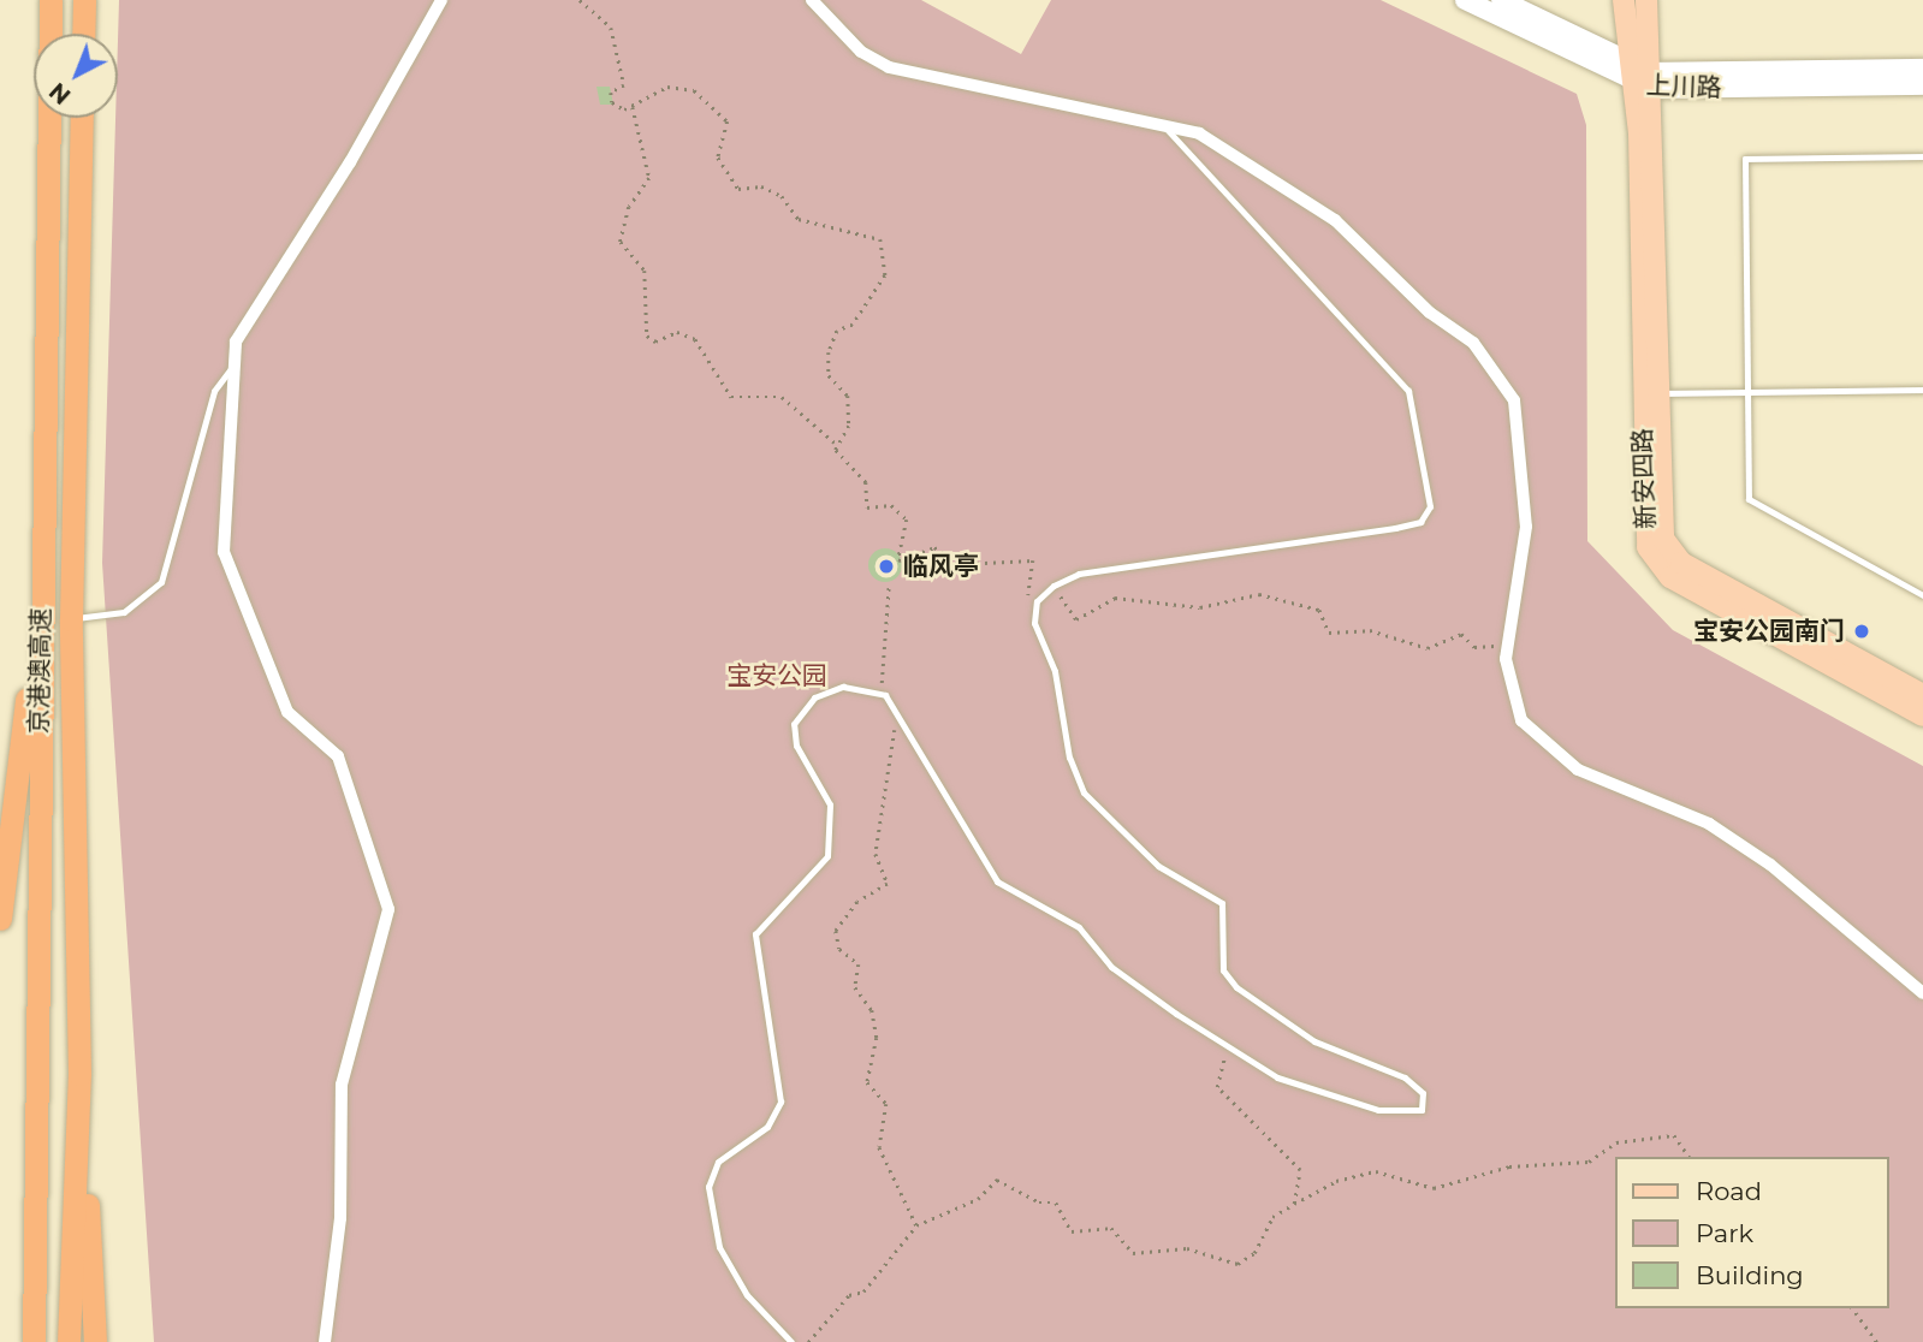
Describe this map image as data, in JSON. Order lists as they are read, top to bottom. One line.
{"streets":{"highway":["京港澳高速"],"main road":["上川路","新安四路"]},"crossings":[["上川路","新安四路"]],"parks":["宝安公园"],"places":["临风亭","宝安公园南门"],"legend":["Road","Park","Building"],"north":"bottom left"}
